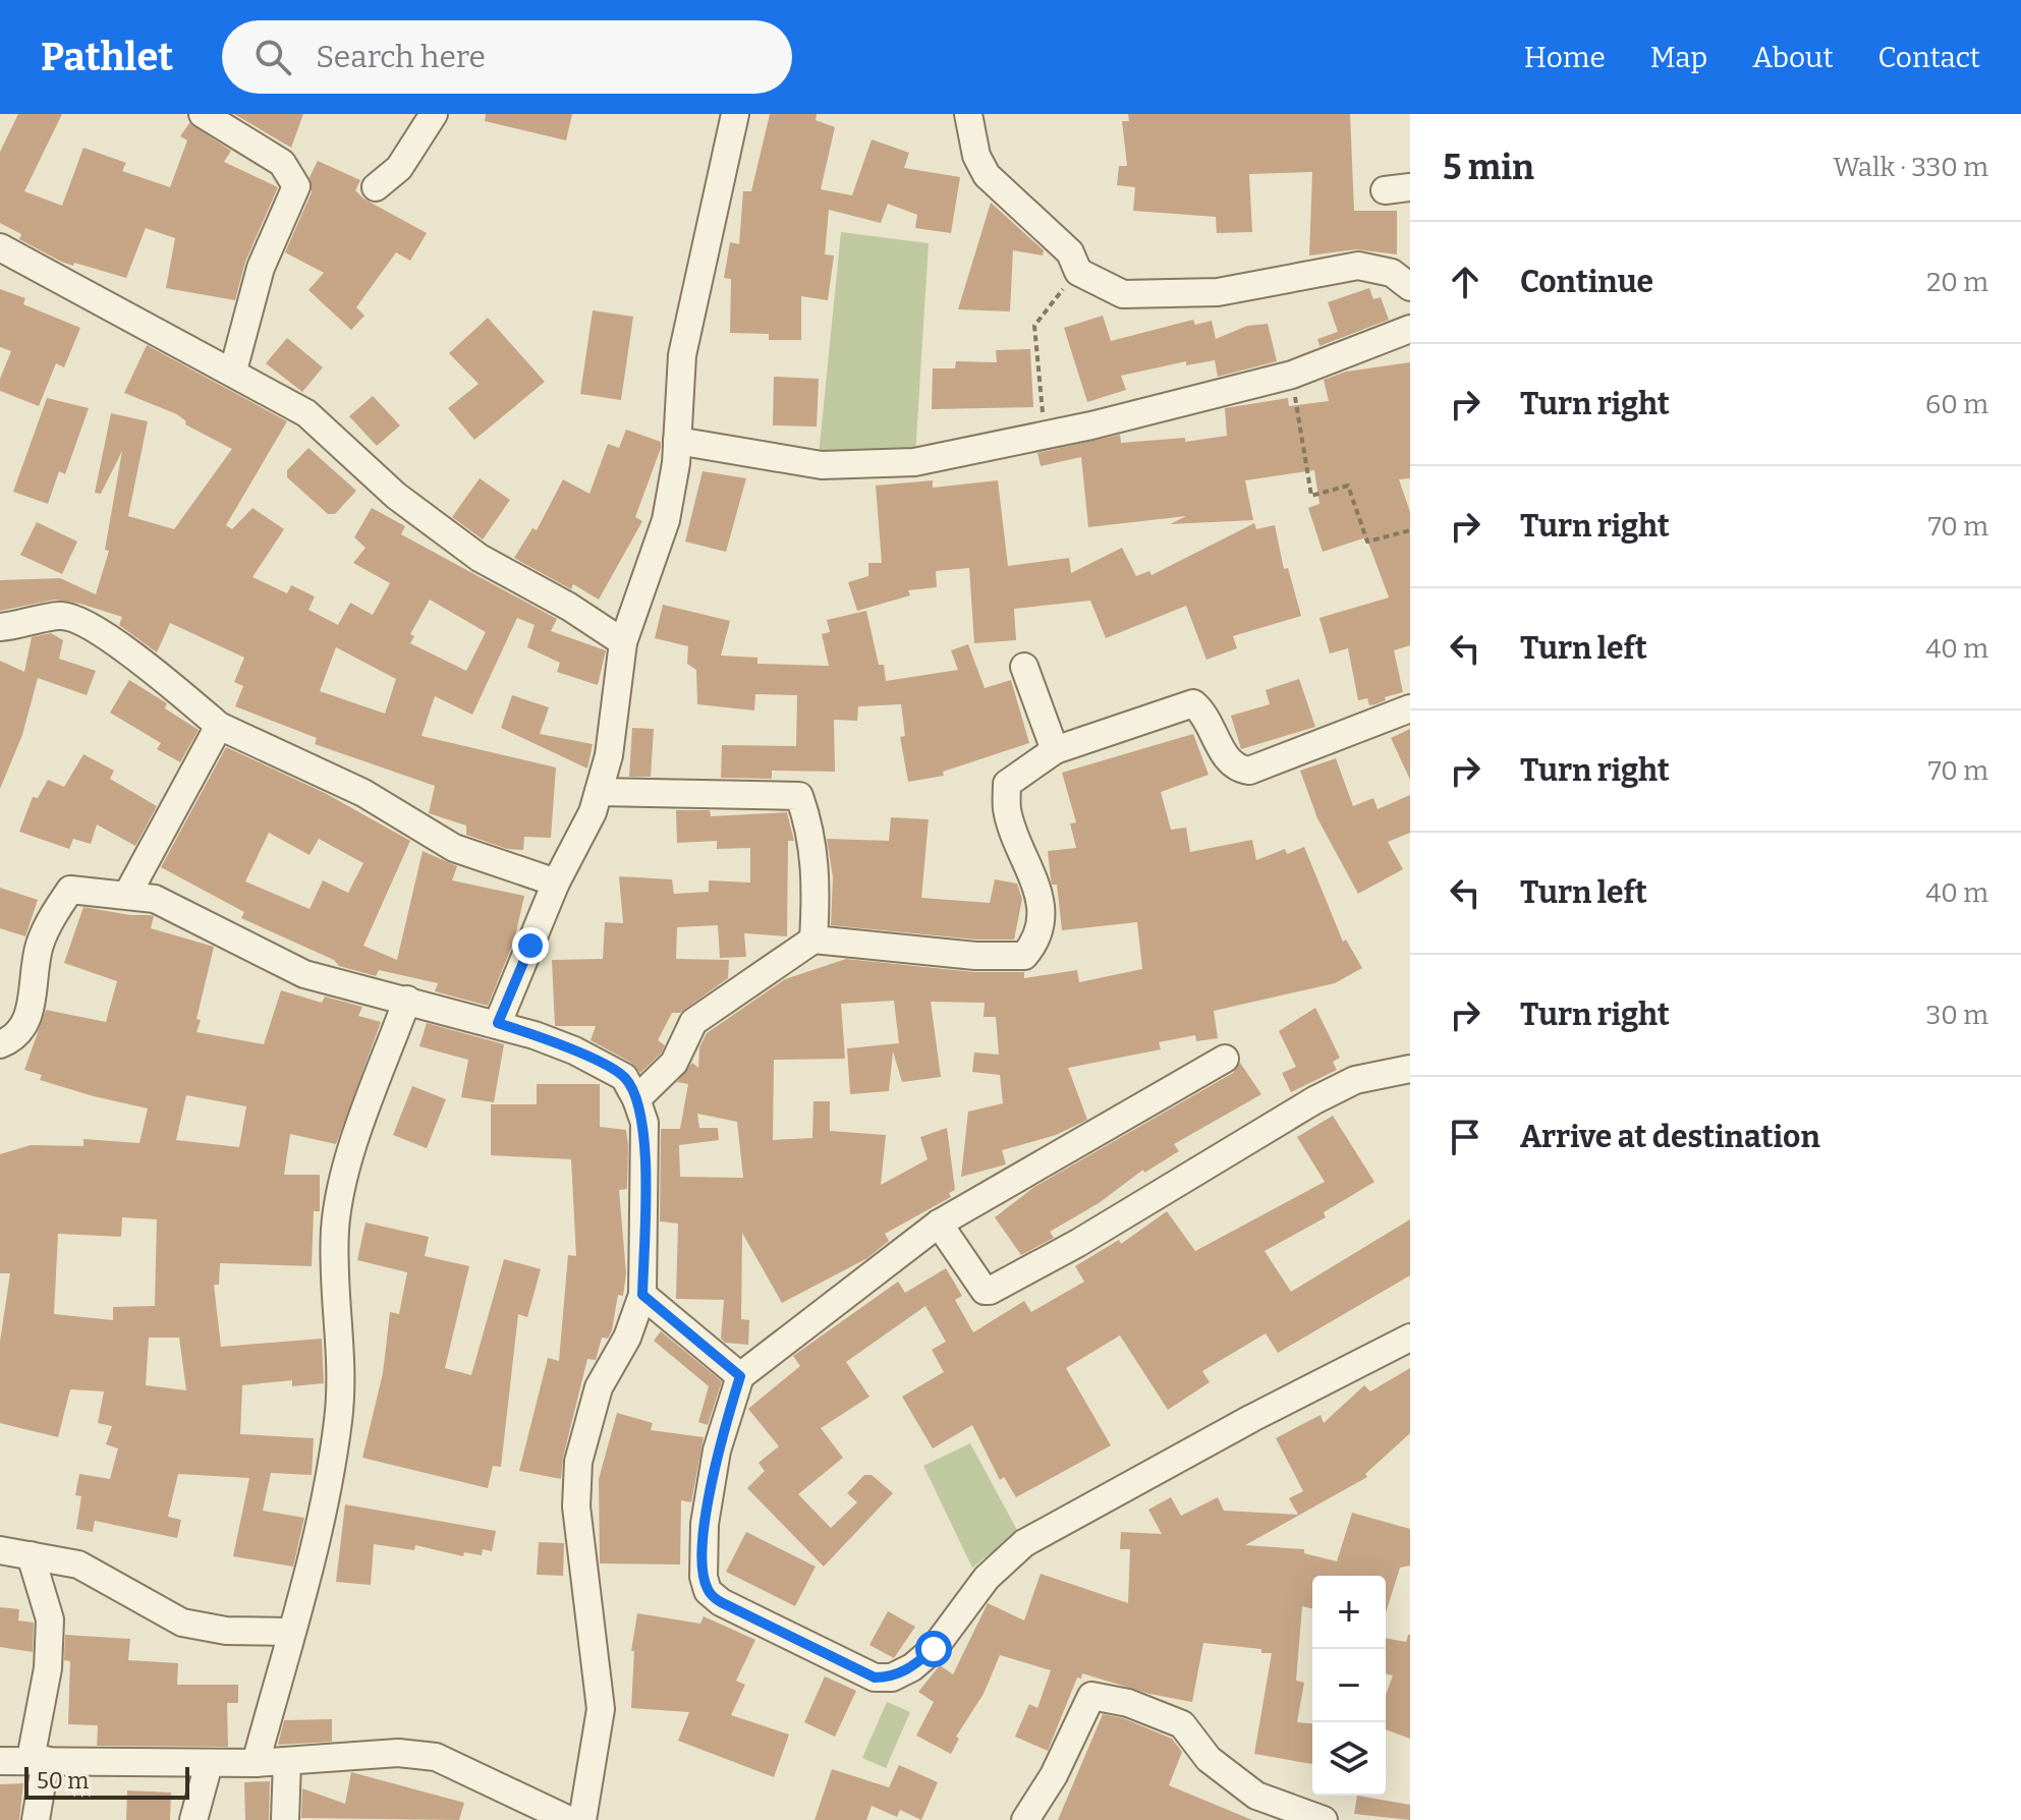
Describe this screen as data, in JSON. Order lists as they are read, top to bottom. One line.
{"scale_bar":"50 m","page":{"header":"Pathlet","search":"Search here","nav":["Home","Map","About","Contact"],"heading":["5 min","Walk · 330 m"],"list":[["Continue","20 m"],["Turn right","60 m"],["Turn right","70 m"],["Turn left","40 m"],["Turn right","70 m"],["Turn left","40 m"],["Turn right","30 m"],"Arrive at destination"],"map_buttons":["+","−"],"scale":"50 m"}}
